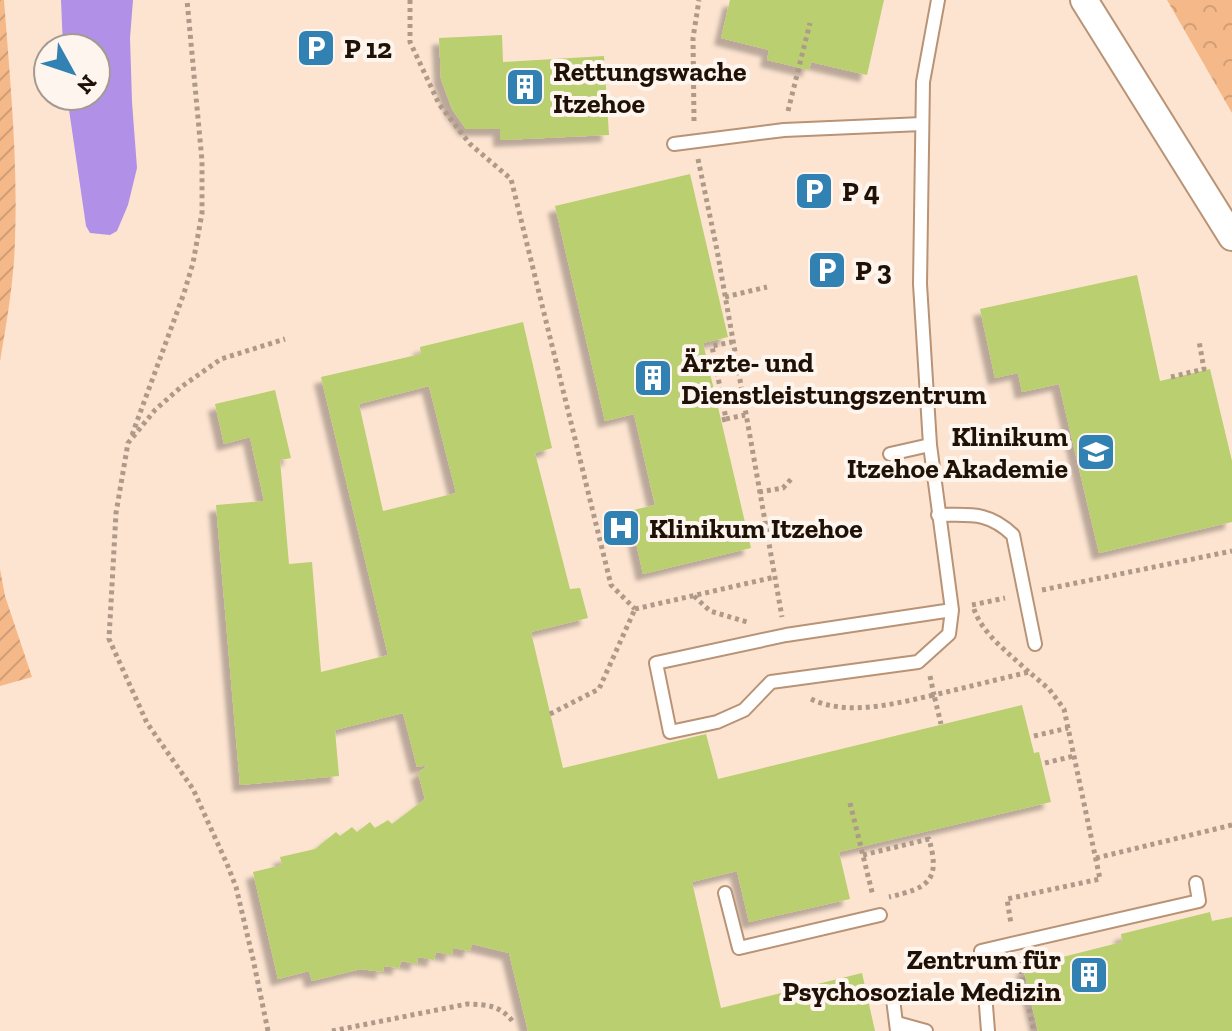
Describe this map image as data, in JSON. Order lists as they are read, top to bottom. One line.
{"places":{"parking":["P 12","P 4","P 3"],"building":["Rettungswache Itzehoe","Ärzte- und Dienstleistungszentrum","Zentrum für Psychosoziale Medizin"],"school or university":["Klinikum Itzehoe Akademie"],"hospital":["Klinikum Itzehoe"]},"north":"bottom right"}
